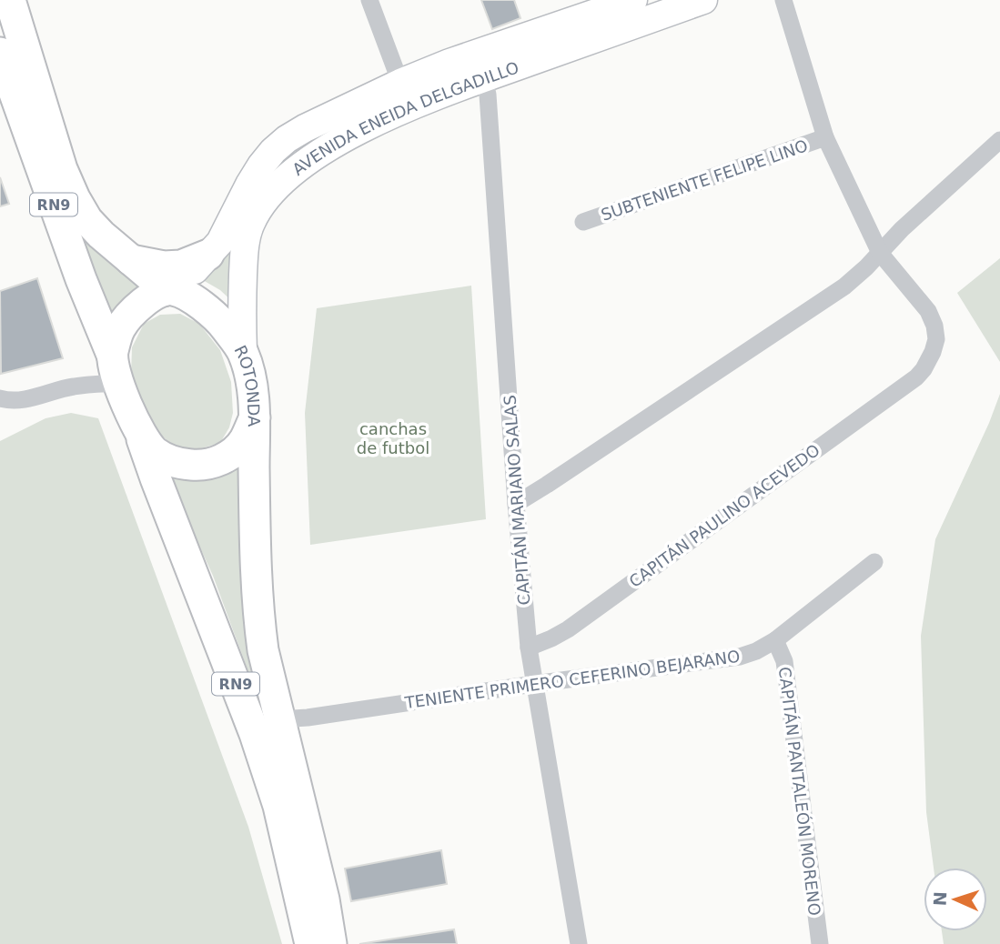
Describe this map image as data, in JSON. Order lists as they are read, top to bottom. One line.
{"streets":{"highway":["RN9","ROTONDA"],"main road":["AVENIDA ENEIDA DELGADILLO"],"street":["SUBTENIENTE FELIPE LINO","CAPITÁN MARIANO SALAS","CAPITÁN PAULINO ACEVEDO","TENIENTE PRIMERO CEFERINO BEJARANO","CAPITÁN PANTALEÓN MORENO"]},"crossings":[["AVENIDA ENEIDA DELGADILLO","RN9"],["AVENIDA ENEIDA DELGADILLO","ROTONDA"],["AVENIDA ENEIDA DELGADILLO","CAPITÁN MARIANO SALAS"],["RN9","ROTONDA"],["RN9","TENIENTE PRIMERO CEFERINO BEJARANO"],["CAPITÁN MARIANO SALAS","CAPITÁN PAULINO ACEVEDO"],["CAPITÁN MARIANO SALAS","TENIENTE PRIMERO CEFERINO BEJARANO"],["TENIENTE PRIMERO CEFERINO BEJARANO","CAPITÁN PANTALEÓN MORENO"]],"parks":["canchas de futbol"],"north":"left"}
